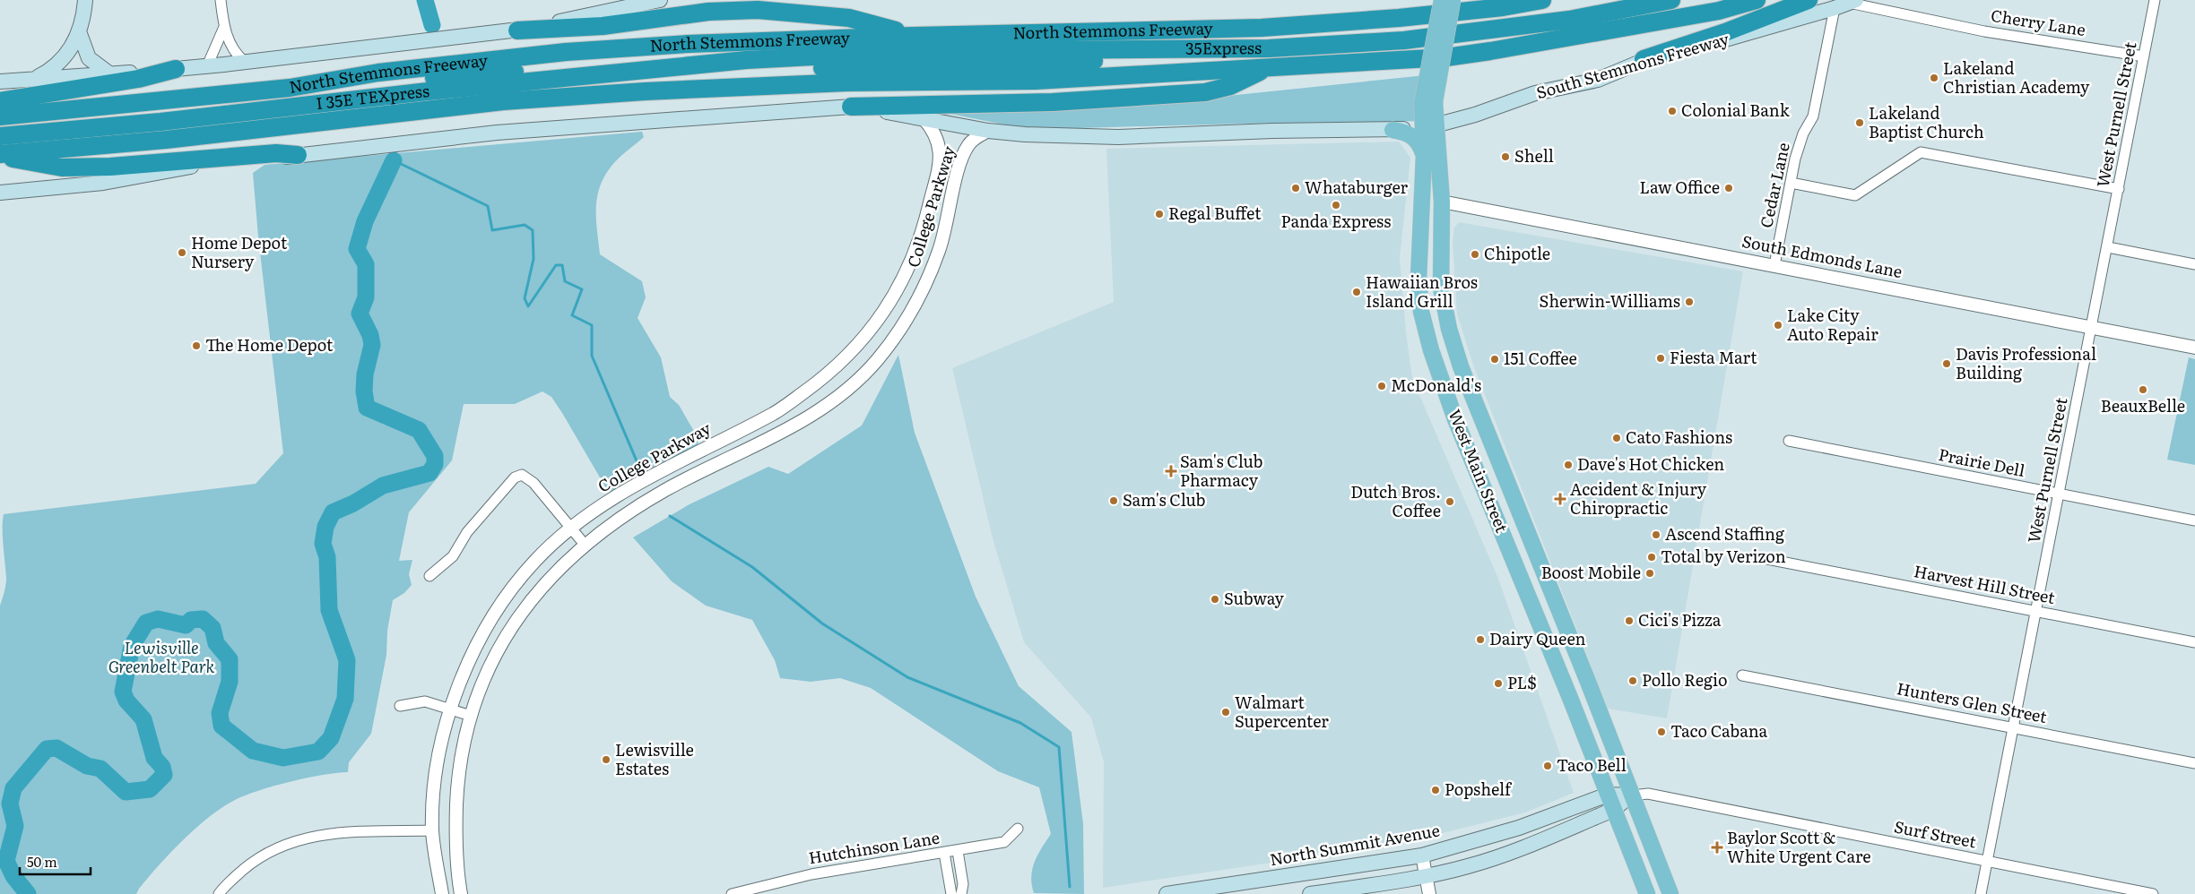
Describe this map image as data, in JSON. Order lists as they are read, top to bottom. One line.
{"streets":{"highway":["North Stemmons Freeway","35Express","South Stemmons Freeway","I 35E TEXpress"],"main road":["West Main Street","North Summit Avenue"],"street":["Cherry Lane","West Purnell Street","Cedar Lane","College Parkway","South Edmonds Lane","Prairie Dell","Harvest Hill Street","Hunters Glen Street","Surf Street","Hutchinson Lane"]},"crossings":[["Cherry Lane","South Stemmons Freeway"],["Cherry Lane","West Purnell Street"],["35Express","I 35E TEXpress"],["South Stemmons Freeway","Cedar Lane"],["South Stemmons Freeway","West Main Street"],["West Purnell Street","South Edmonds Lane"],["West Purnell Street","Prairie Dell"],["West Purnell Street","Harvest Hill Street"],["West Purnell Street","Hunters Glen Street"],["West Purnell Street","Surf Street"],["Cedar Lane","South Edmonds Lane"],["South Edmonds Lane","West Main Street"],["West Main Street","Surf Street"],["West Main Street","North Summit Avenue"],["Surf Street","North Summit Avenue"]],"parks":["Lewisville Greenbelt Park"],"places":{"other":["Lakeland Christian Academy","Colonial Bank","Lakeland Baptist Church","Shell","Whataburger","Law Office","Panda Express","Regal Buffet","Home Depot Nursery","Chipotle","Hawaiian Bros Island Grill","Sherwin-Williams","Lake City Auto Repair","The Home Depot","Fiesta Mart","151 Coffee","Davis Professional Building","McDonald's","BeauxBelle","Cato Fashions","Dave's Hot Chicken","Sam's Club","Dutch Bros. Coffee","Ascend Staffing","Total by Verizon","Boost Mobile","Subway","Cici's Pizza","Dairy Queen","Pollo Regio","PL$","Walmart Supercenter","Taco Cabana","Lewisville Estates","Taco Bell","Popshelf"],"health":["Sam's Club Pharmacy","Accident & Injury Chiropractic","Baylor Scott & White Urgent Care"]},"scale_bar":"50 m"}
